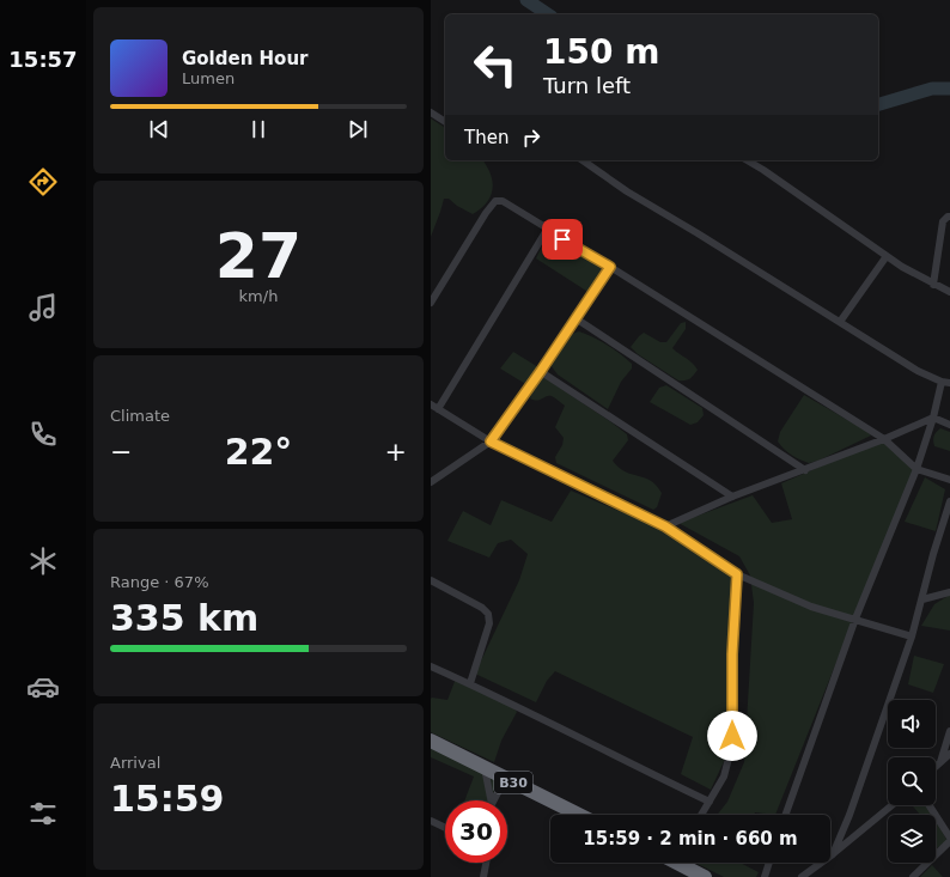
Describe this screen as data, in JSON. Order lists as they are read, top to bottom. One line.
{"streets":{"highway":["B30"]},"page":{"tabs":"15:57","turn":["150 m","Turn left"],"song":["Golden Hour","Lumen"],"then":"Then","tile":[["27","km/h"],"Climate",["Range · 67%","335 km"],["Arrival","15:59"]],"heat":["−","22°","+"],"limit":"30","trip":"15:59 · 2 min · 660 m"}}
